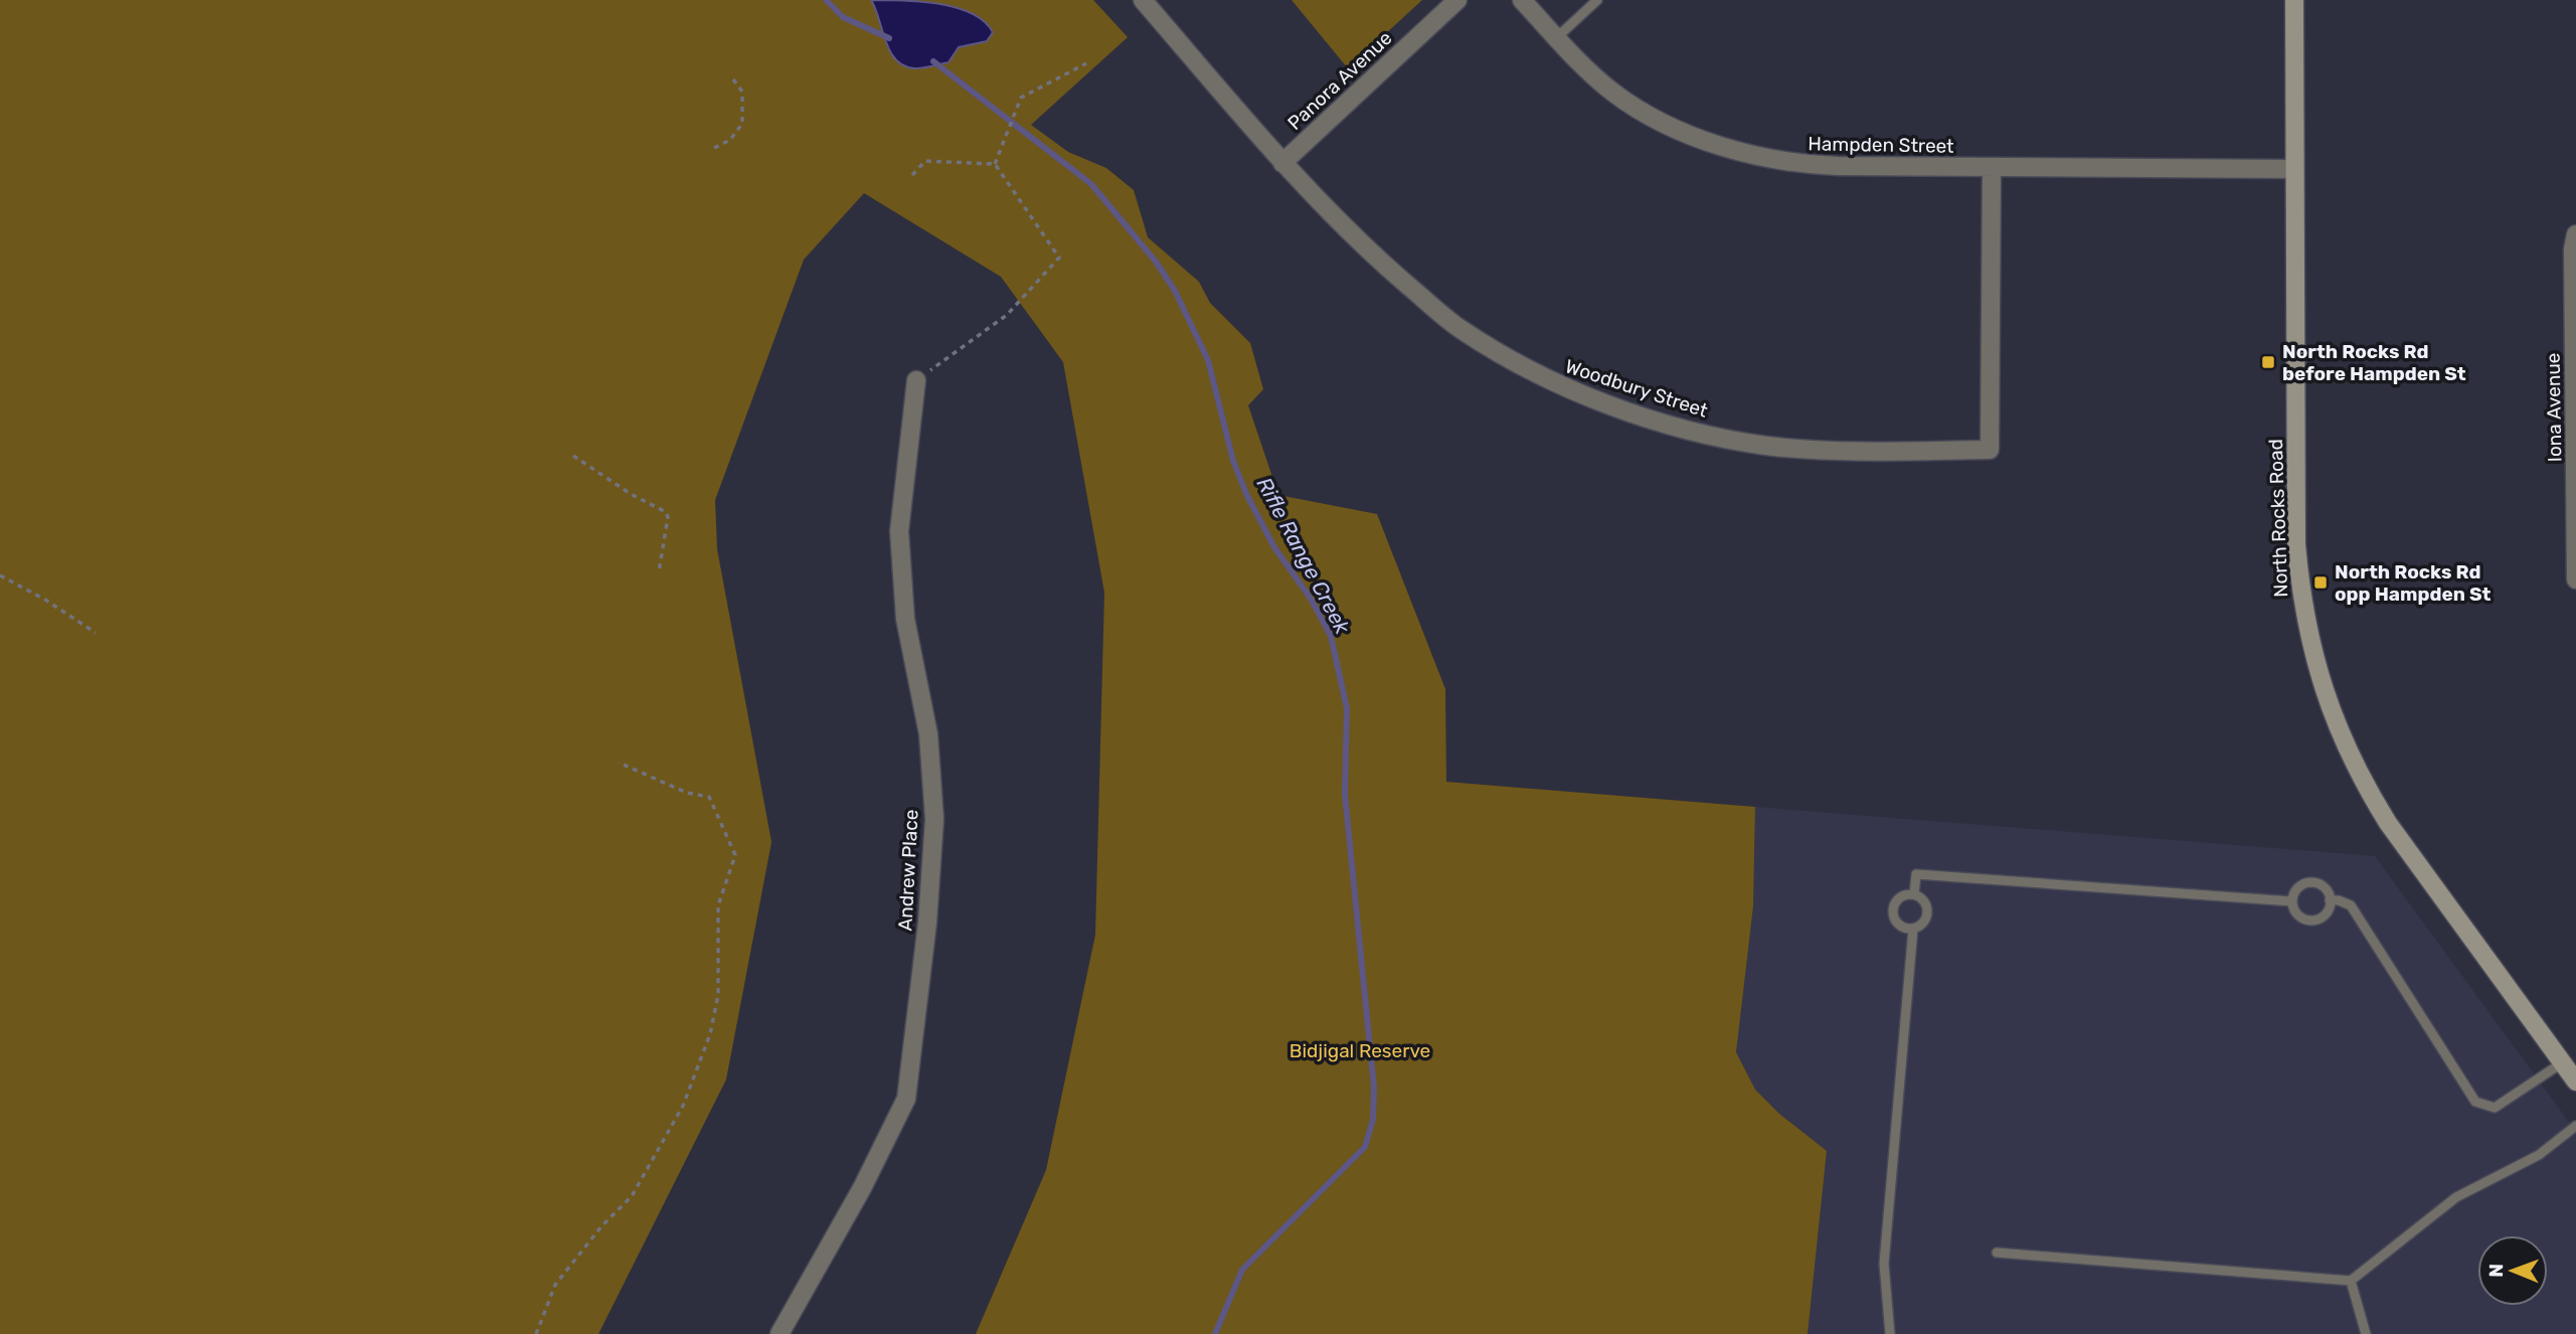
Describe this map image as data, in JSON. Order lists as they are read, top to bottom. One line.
{"streets":{"main road":["North Rocks Road"],"street":["Panora Avenue","Hampden Street","Woodbury Street","Iona Avenue","Andrew Place"]},"crossings":[["Panora Avenue","Woodbury Street"],["Hampden Street","Woodbury Street"],["Hampden Street","North Rocks Road"]],"water":["Rifle Range Creek"],"parks":["Bidjigal Reserve"],"places":{"transit":["North Rocks Rd before Hampden St","North Rocks Rd opp Hampden St"]},"north":"left"}
